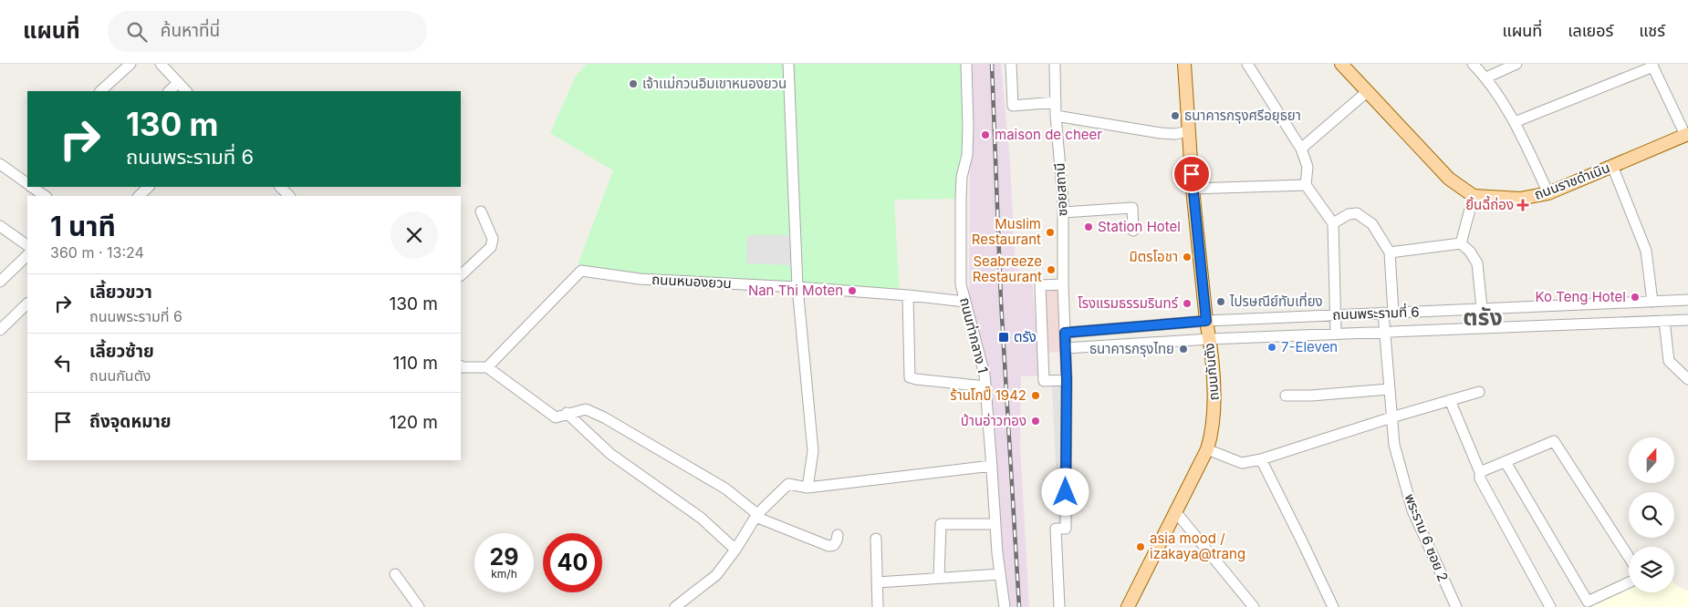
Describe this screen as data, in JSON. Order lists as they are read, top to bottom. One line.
{"streets":{"main road":["ถนนราชดำเนิน","ถนนกันตัง"],"street":["ซอยสถานี","ถนนหนองยวน","ถนนพระรามที่ 6","ถนนท่ากลาง 1","พระราม 6 ซอย 2"]},"crossings":[["ซอยสถานี","ถนนพระรามที่ 6"],["ถนนหนองยวน","ถนนท่ากลาง 1"],["ถนนพระรามที่ 6","ถนนกันตัง"],["ถนนพระรามที่ 6","พระราม 6 ซอย 2"]],"districts":["ตรัง"],"places":{"other":["เจ้าเเม่กวนอิมเขาหนองยวน","ธนาคารกรุงศรีอยุธยา","maison de cheer","Station Hotel","Muslim Restaurant","มิตรโอชา","Seabreeze Restaurant","Nan Thi Moten","Ko Teng Hotel","ไปรษณีย์ทับเที่ยง","โรงแรมธรรมรินทร์","7-Eleven","ธนาคารกรุงไทย","ร้านโกปี๊ 1942","บ้านอ่าวทอง","asia mood / izakaya@trang"],"health":["ยิ้นฉี้ถ่อง"],"transit":["ตรัง"]},"north":"top","page":{"header":"แผนที่","search":"ค้นหาที่นี่","nav":["แผนที่","เลเยอร์","แชร์"],"turn":["130 m","ถนนพระรามที่ 6"],"heading":["1 นาที","360 m · 13:24"],"list":[{"name":"เลี้ยวขวา","note":"ถนนพระรามที่ 6","value":"130 m"},{"name":"เลี้ยวซ้าย","note":"ถนนกันตัง","value":"110 m"},{"name":"ถึงจุดหมาย","value":"120 m"}],"speed":"29 km/h","limit":"40"}}
